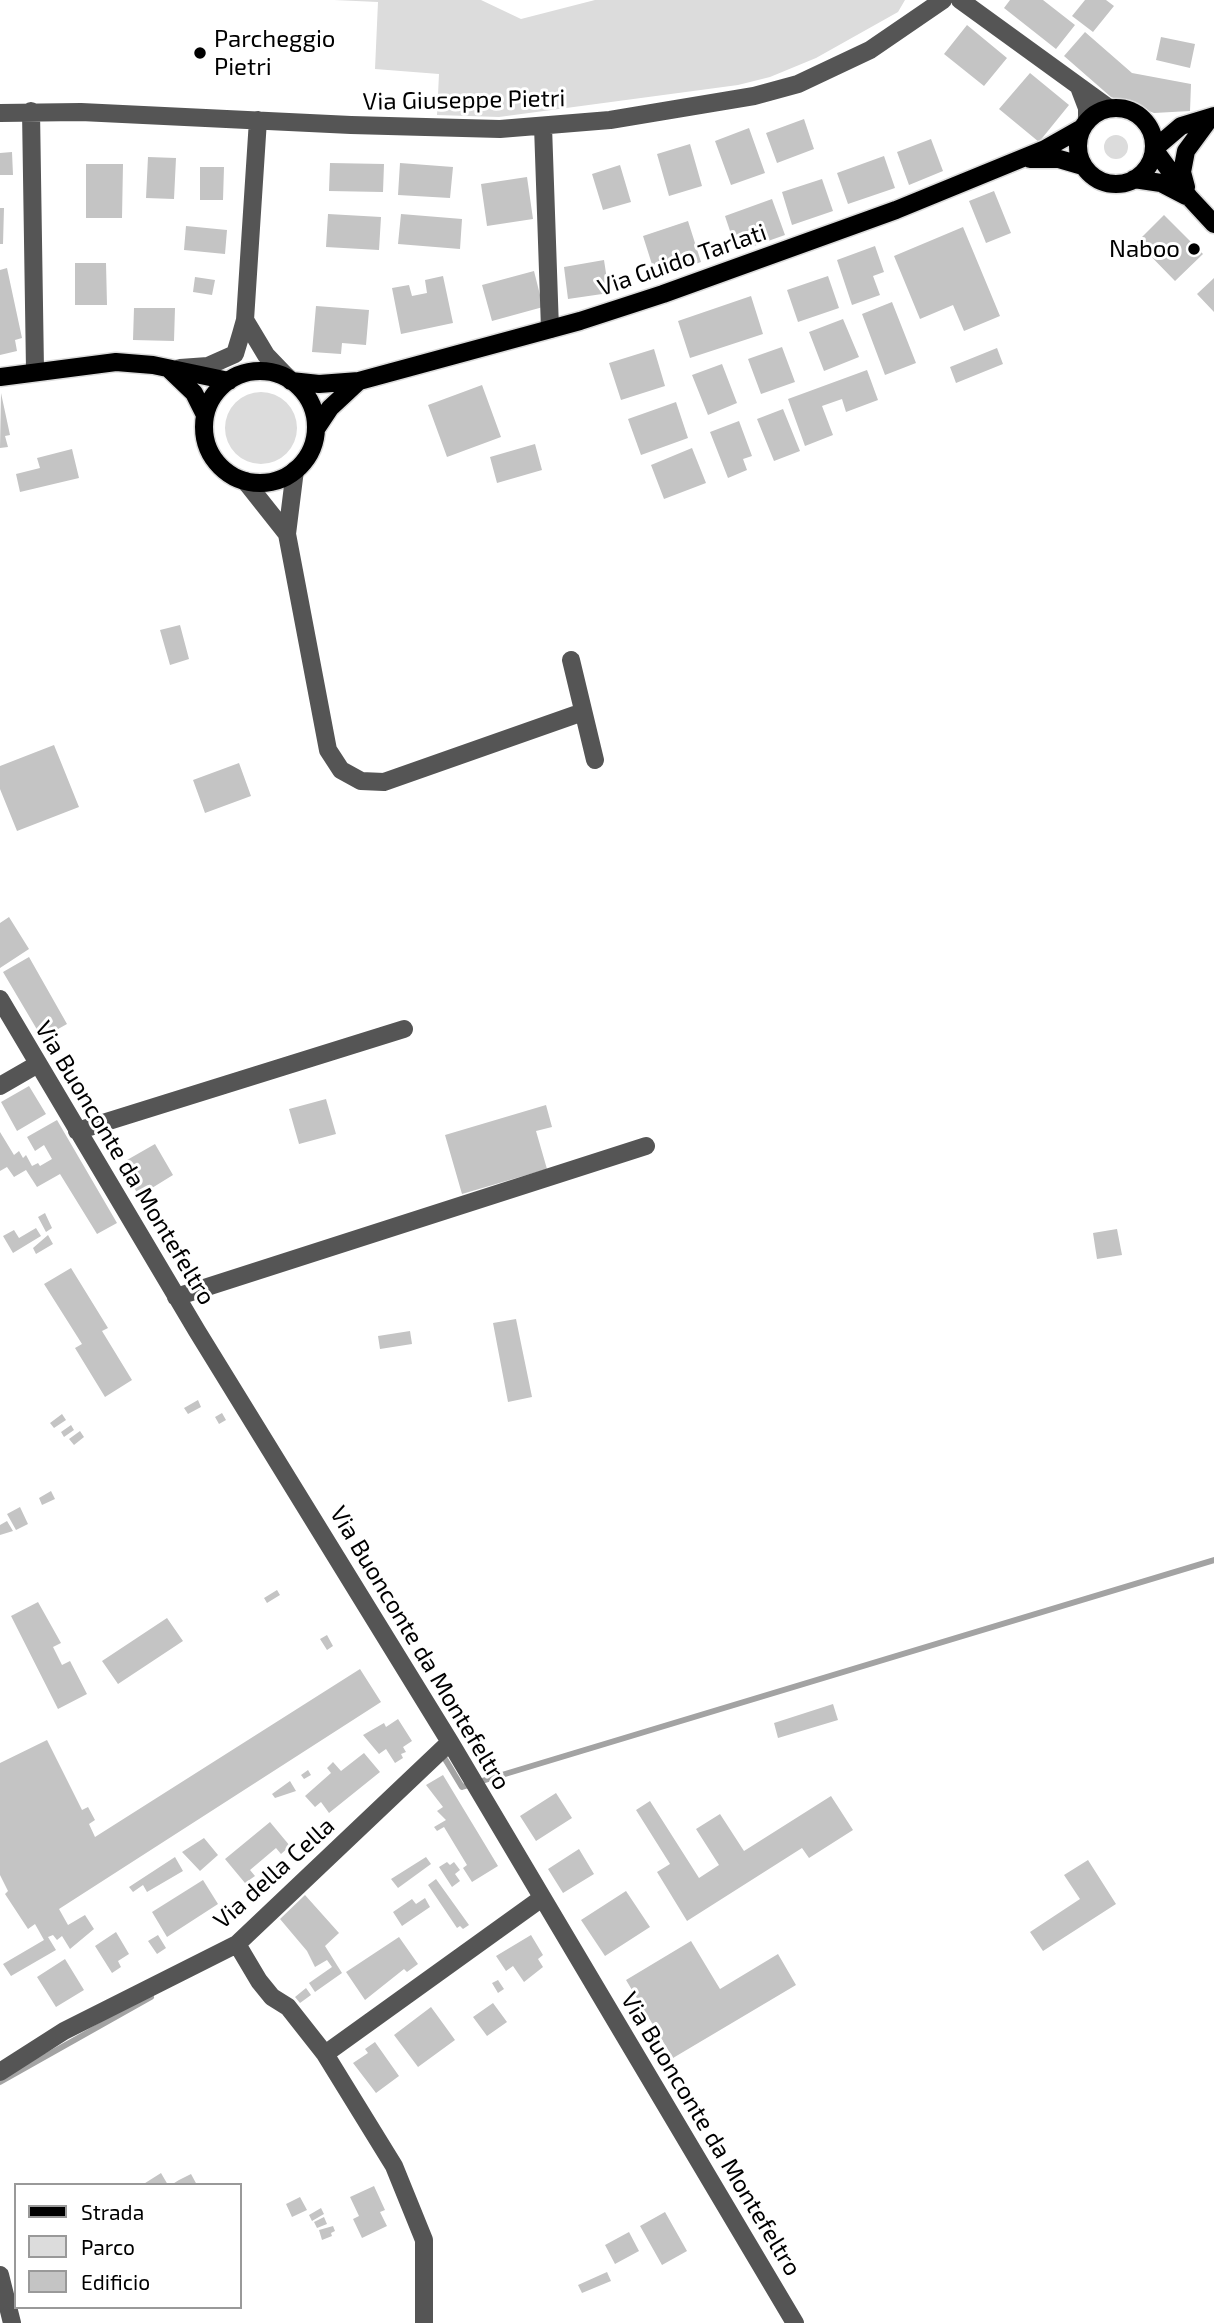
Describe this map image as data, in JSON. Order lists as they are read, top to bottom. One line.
{"streets":{"main road":["Via Guido Tarlati"],"street":["Via Giuseppe Pietri","Via Buonconte da Montefeltro","Via della Cella"]},"crossings":[["Via Buonconte da Montefeltro","Via della Cella"]],"places":["Parcheggio Pietri","Naboo"],"legend":["Strada","Parco","Edificio"]}
